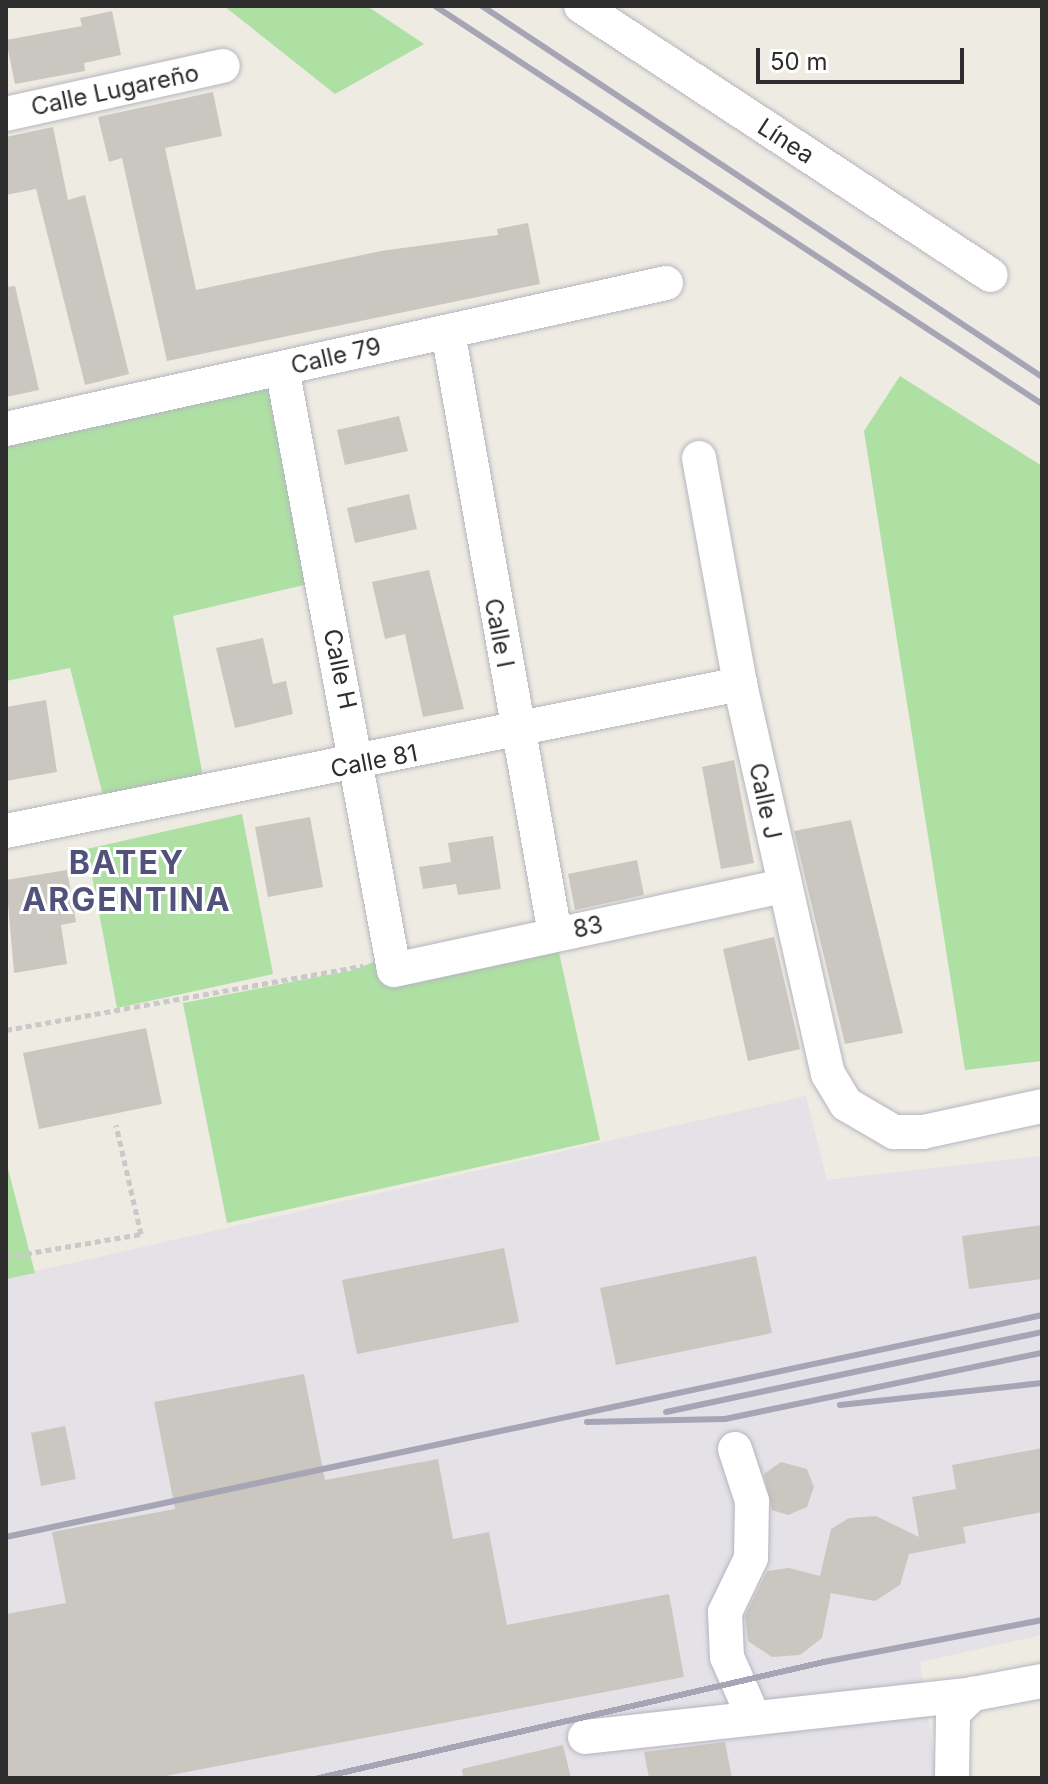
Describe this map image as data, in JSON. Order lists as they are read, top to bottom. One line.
{"streets":{"street":["Calle Lugareño","Línea","Calle 79","Calle I","Calle H","Calle 81","Calle J","83"]},"crossings":[["Calle 79","Calle I"],["Calle 79","Calle H"],["Calle I","Calle 81"],["Calle I","83"],["Calle H","Calle 81"],["Calle H","83"],["Calle 81","Calle J"],["Calle J","83"]],"districts":["BATEY ARGENTINA"],"scale_bar":"50 m"}
